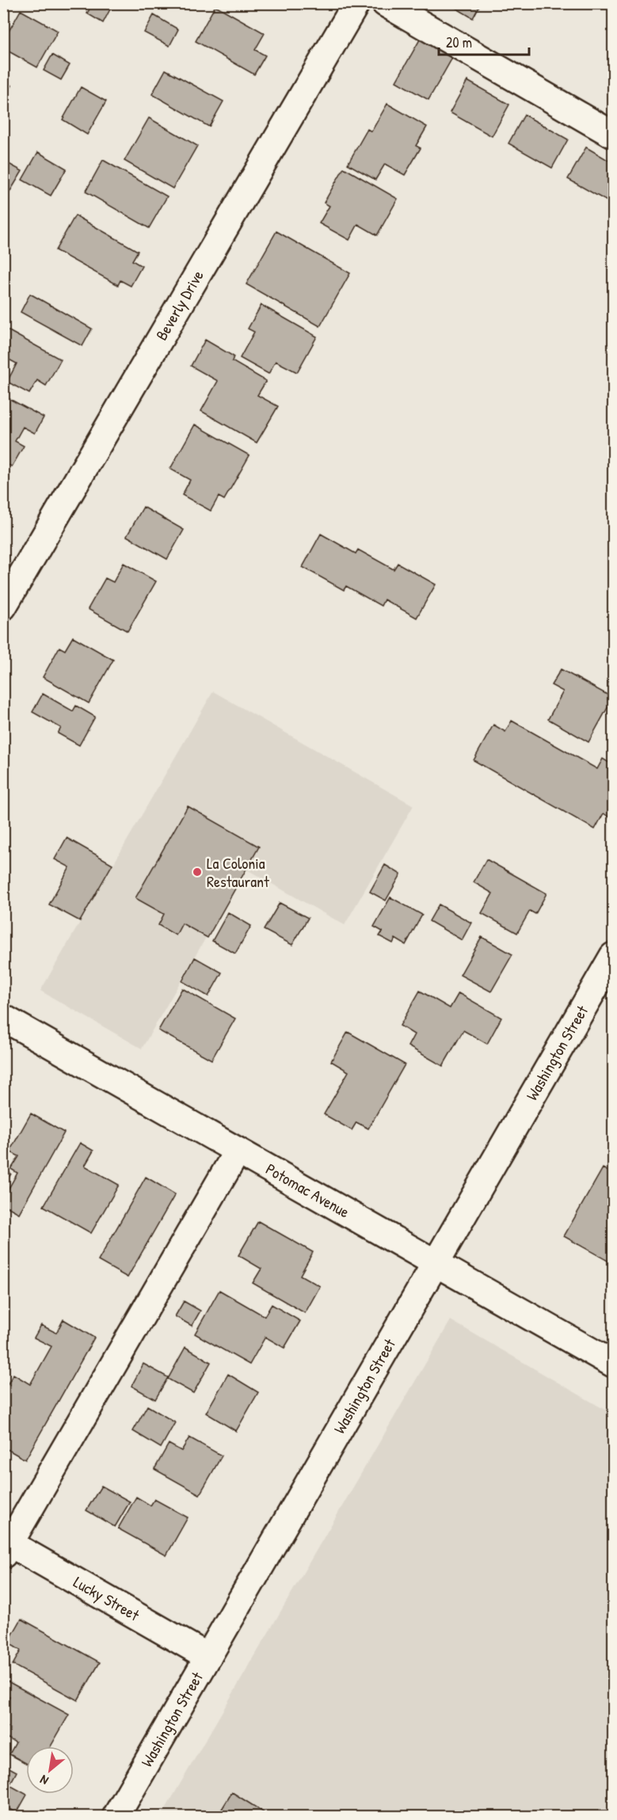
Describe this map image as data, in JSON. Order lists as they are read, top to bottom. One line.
{"streets":{"street":["Beverly Drive","Washington Street","Potomac Avenue","Lucky Street"]},"crossings":[["Washington Street","Potomac Avenue"],["Washington Street","Lucky Street"]],"places":["La Colonia Restaurant"],"scale_bar":"20 m","north":"bottom left"}
